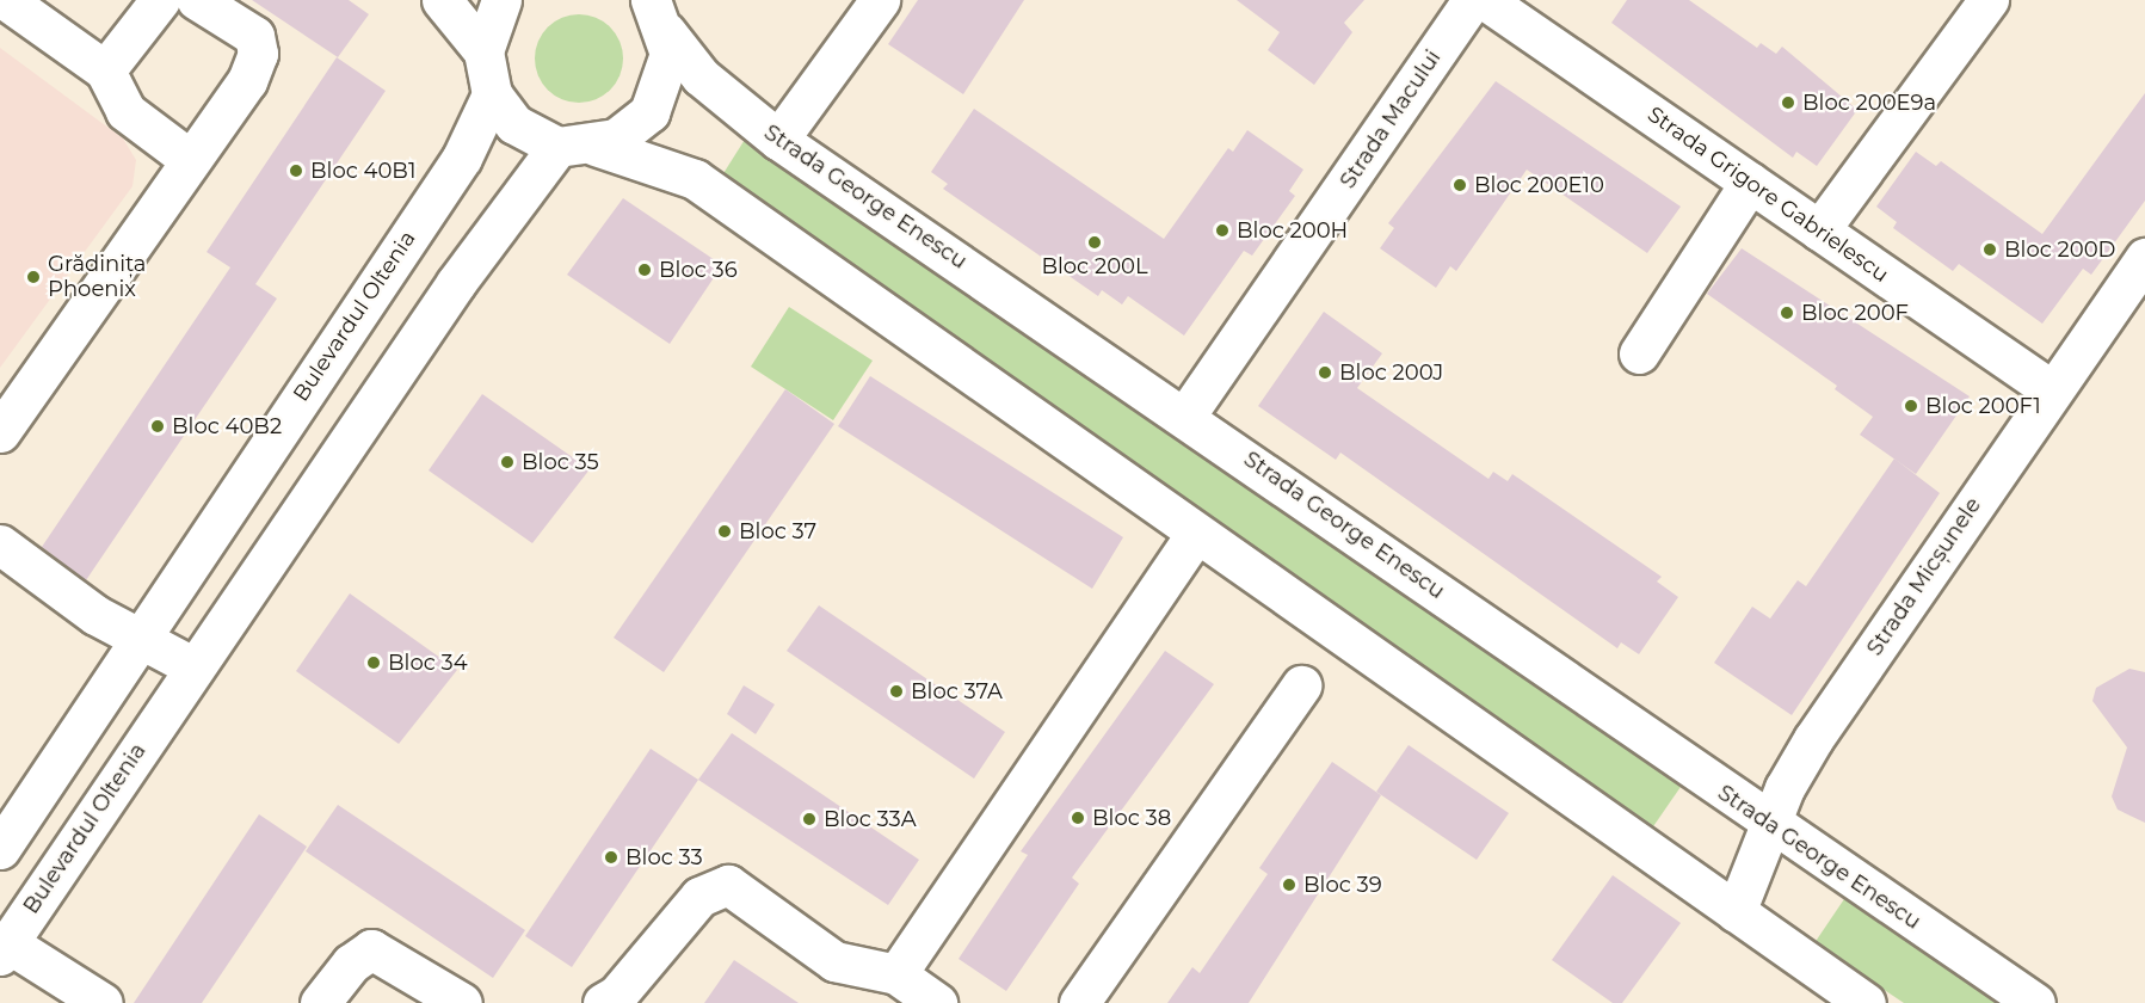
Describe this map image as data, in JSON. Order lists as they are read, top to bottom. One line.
{"streets":{"street":["Strada Macului","Strada Grigore Gabrielescu","Strada George Enescu","Bulevardul Oltenia","Strada Micșunele"]},"crossings":[["Strada Macului","Strada George Enescu"],["Strada Grigore Gabrielescu","Strada Micșunele"],["Strada George Enescu","Strada Micșunele"]],"places":["Bloc 200E9a","Bloc 40B1","Bloc 200E10","Bloc 200H","Bloc 200L","Bloc 200D","Bloc 36","Grădinița Phoenix","Bloc 200F","Bloc 200J","Bloc 200F1","Bloc 40B2","Bloc 35","Bloc 37","Bloc 34","Bloc 37A","Bloc 38","Bloc 33A","Bloc 33","Bloc 39"]}
